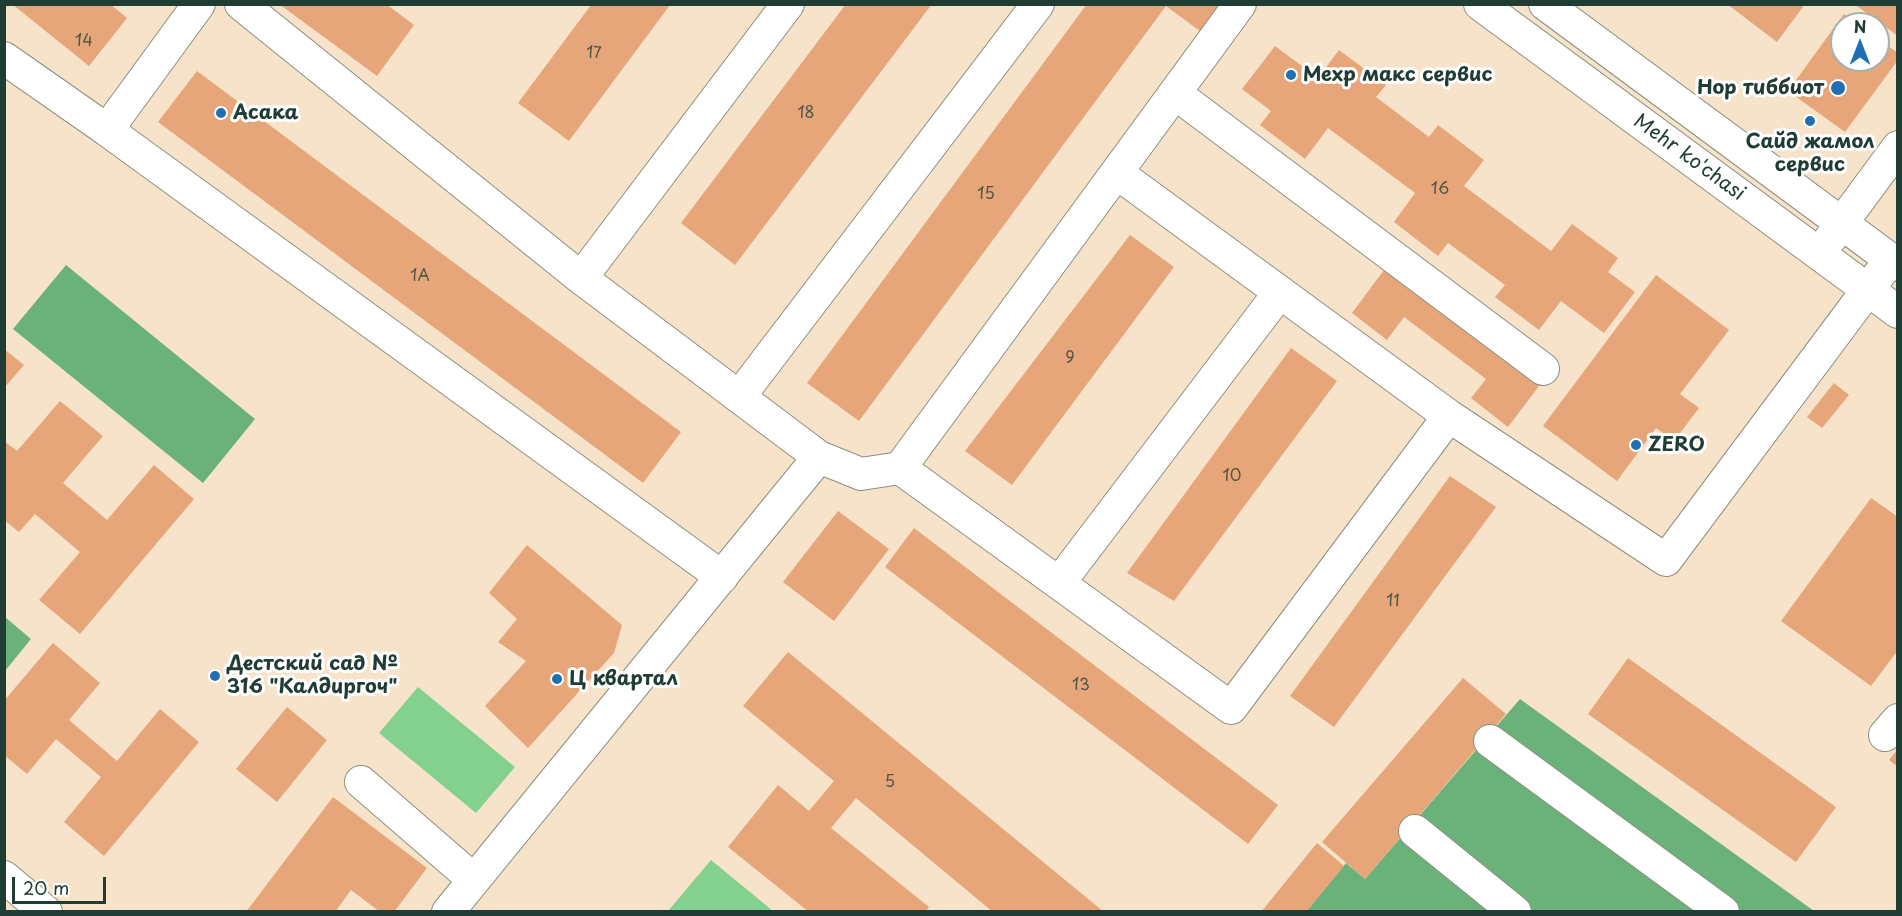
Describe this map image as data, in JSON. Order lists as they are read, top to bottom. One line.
{"streets":{"street":["Mehr ko'chasi"]},"places":["Мехр макс сервис","Нор тиббиот","Асака","Сайд жамол сервис","ZERO","Дестский сад № 316 \"Калдиргоч\"","Ц квартал"],"house_numbers":["14","17","18","16","15","1А","9","10","11","13","5"],"scale_bar":"20 m","north":"top"}
